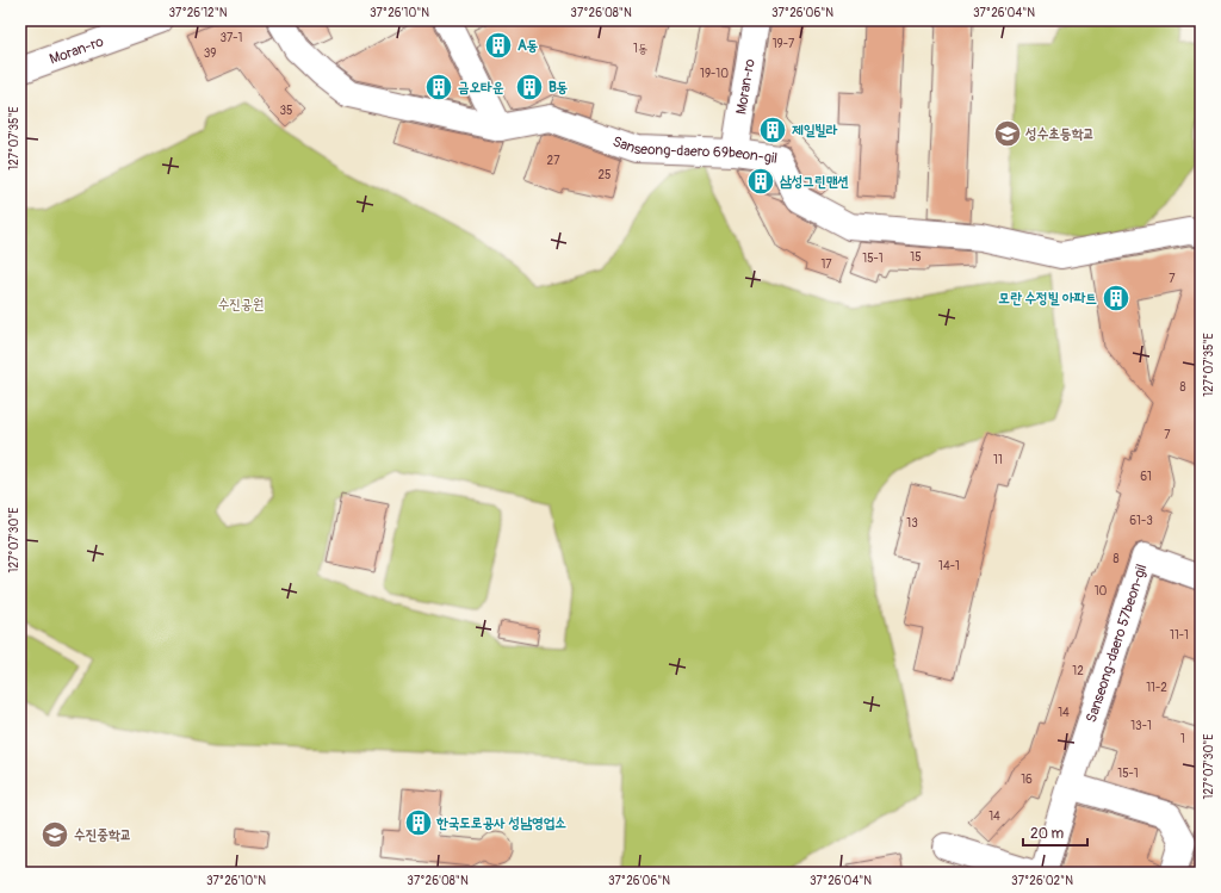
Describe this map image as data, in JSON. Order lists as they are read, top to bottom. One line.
{"streets":{"street":["Moran-ro","Sanseong-daero 69beon-gil","Sanseong-daero 57beon-gil"]},"crossings":[["Moran-ro","Sanseong-daero 69beon-gil"]],"parks":["수진공원"],"places":{"building":["A동","금오타운","B동","제일빌라","삼성그린맨션","모란 수정빌 아파트","한국도로공사 성남영업소"],"school or university":["성수초등학교","수진중학교"]},"house_numbers":["37-1","19-7","1동","39","19-10","35","27","25","15","15-1","17","7","8","7","11","61","61-3","13","8","14-1","10","11-1","12","11-2","14","13-1","1","15-1","16","14"],"scale_bar":"20 m","coordinates":["37°26'12\"N","37°26'10\"N","37°26'08\"N","37°26'06\"N","37°26'04\"N","127°07'35\"E","127°07'30\"E","37°26'02\"N"]}
